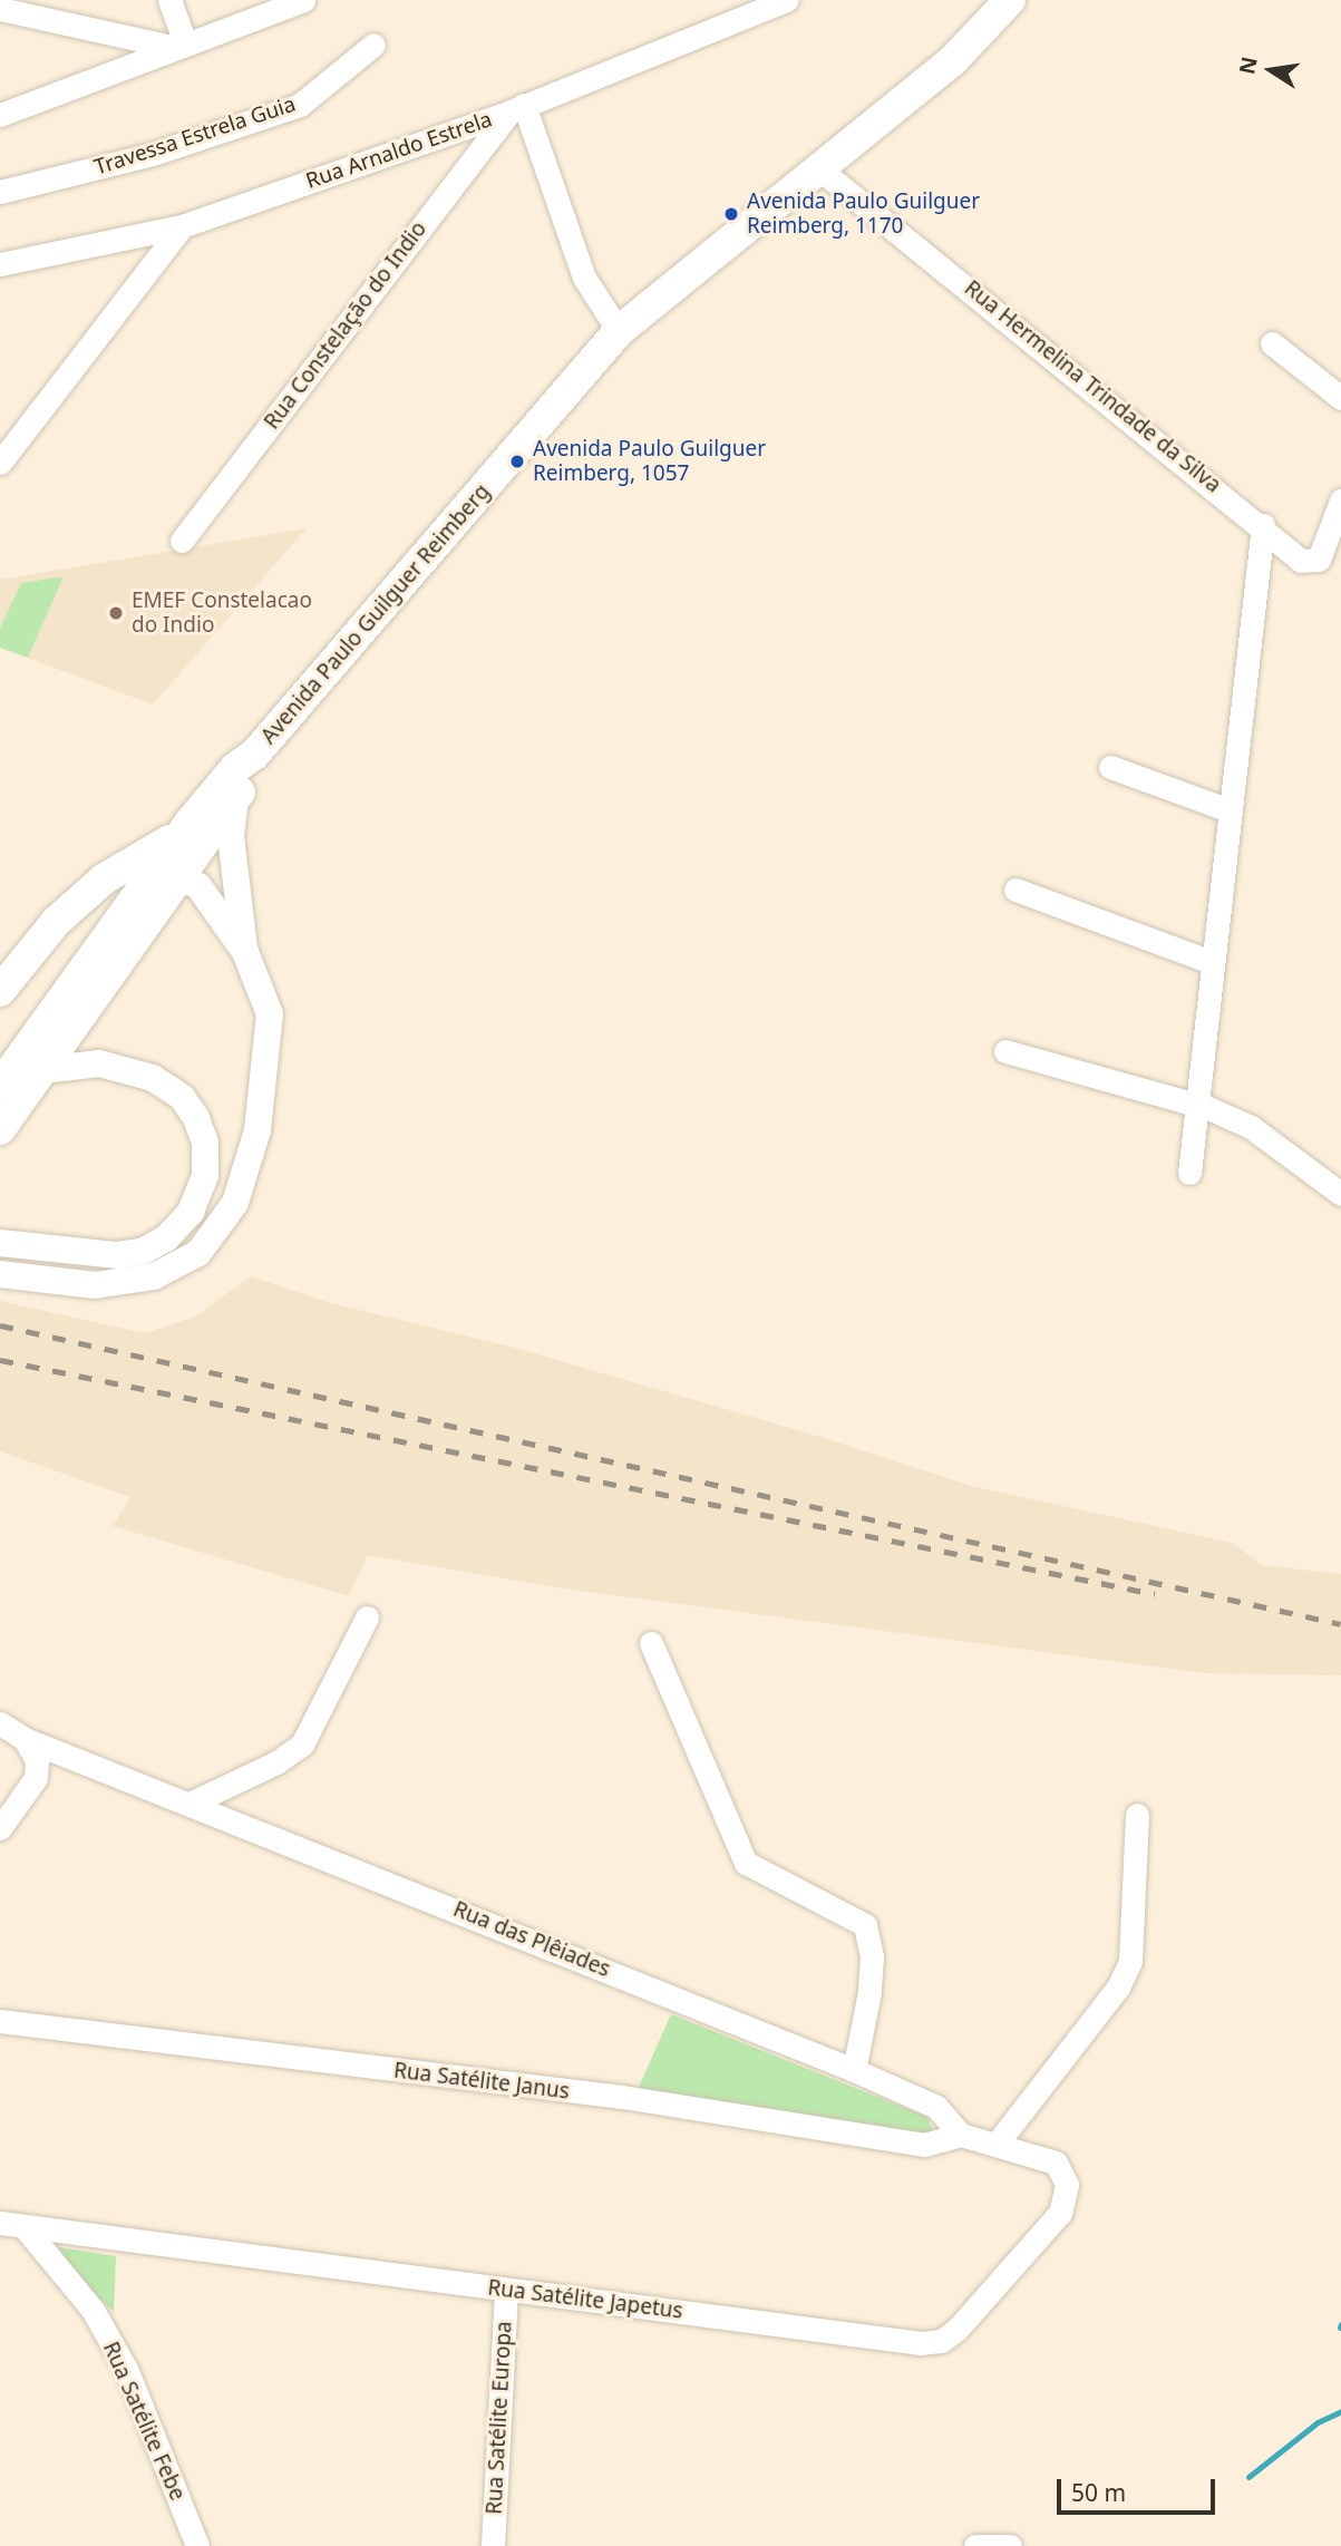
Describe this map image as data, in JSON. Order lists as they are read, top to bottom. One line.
{"streets":{"main road":["Avenida Paulo Guilguer Reimberg"],"street":["Travessa Estrela Guia","Rua Arnaldo Estrela","Rua Constelação do Indio","Rua Hermelina Trindade da Silva","Rua das Plêiades","Rua Satélite Janus","Rua Satélite Japetus","Rua Satélite Europa","Rua Satélite Febe"]},"crossings":[["Rua Arnaldo Estrela","Rua Constelação do Indio"],["Rua Hermelina Trindade da Silva","Avenida Paulo Guilguer Reimberg"],["Rua das Plêiades","Rua Satélite Janus"],["Rua Satélite Japetus","Rua Satélite Europa"],["Rua Satélite Japetus","Rua Satélite Febe"]],"places":["Avenida Paulo Guilguer Reimberg, 1170","Avenida Paulo Guilguer Reimberg, 1057","EMEF Constelacao do Indio"],"scale_bar":"50 m","north":"left"}
